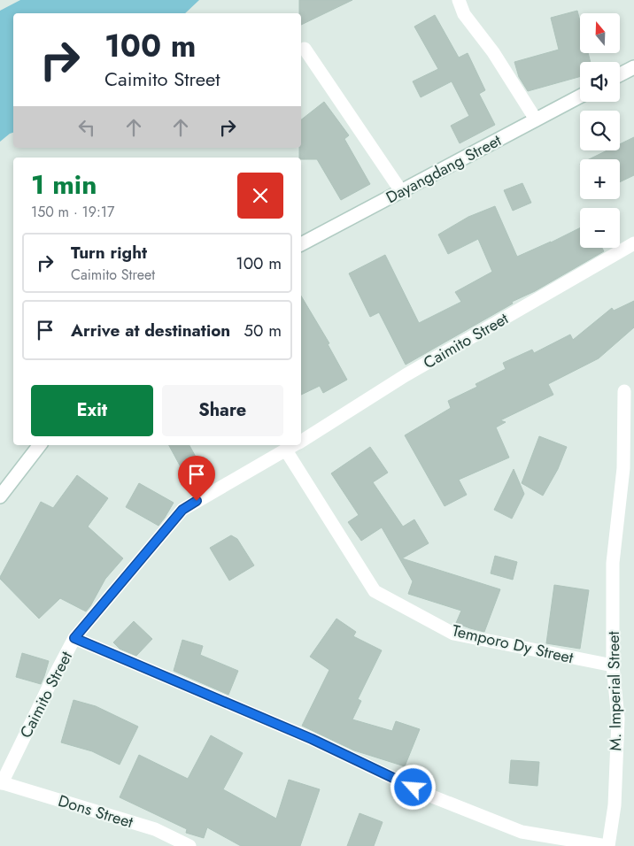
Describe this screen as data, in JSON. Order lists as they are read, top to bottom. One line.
{"streets":{"street":["Dayangdang Street","Caimito Street","Temporo Dy Street","M. Imperial Street","Dons Street"]},"crossings":[["Caimito Street","Temporo Dy Street"],["Caimito Street","Dons Street"],["Temporo Dy Street","M. Imperial Street"]],"north":"top","page":{"map_buttons":["+","−"],"turn":["100 m","Caimito Street"],"heading":["1 min","150 m · 19:17"],"list":[{"name":"Turn right","note":"Caimito Street","value":"100 m"},{"name":"Arrive at destination","value":"50 m"}],"buttons":["Exit","Share"]}}
